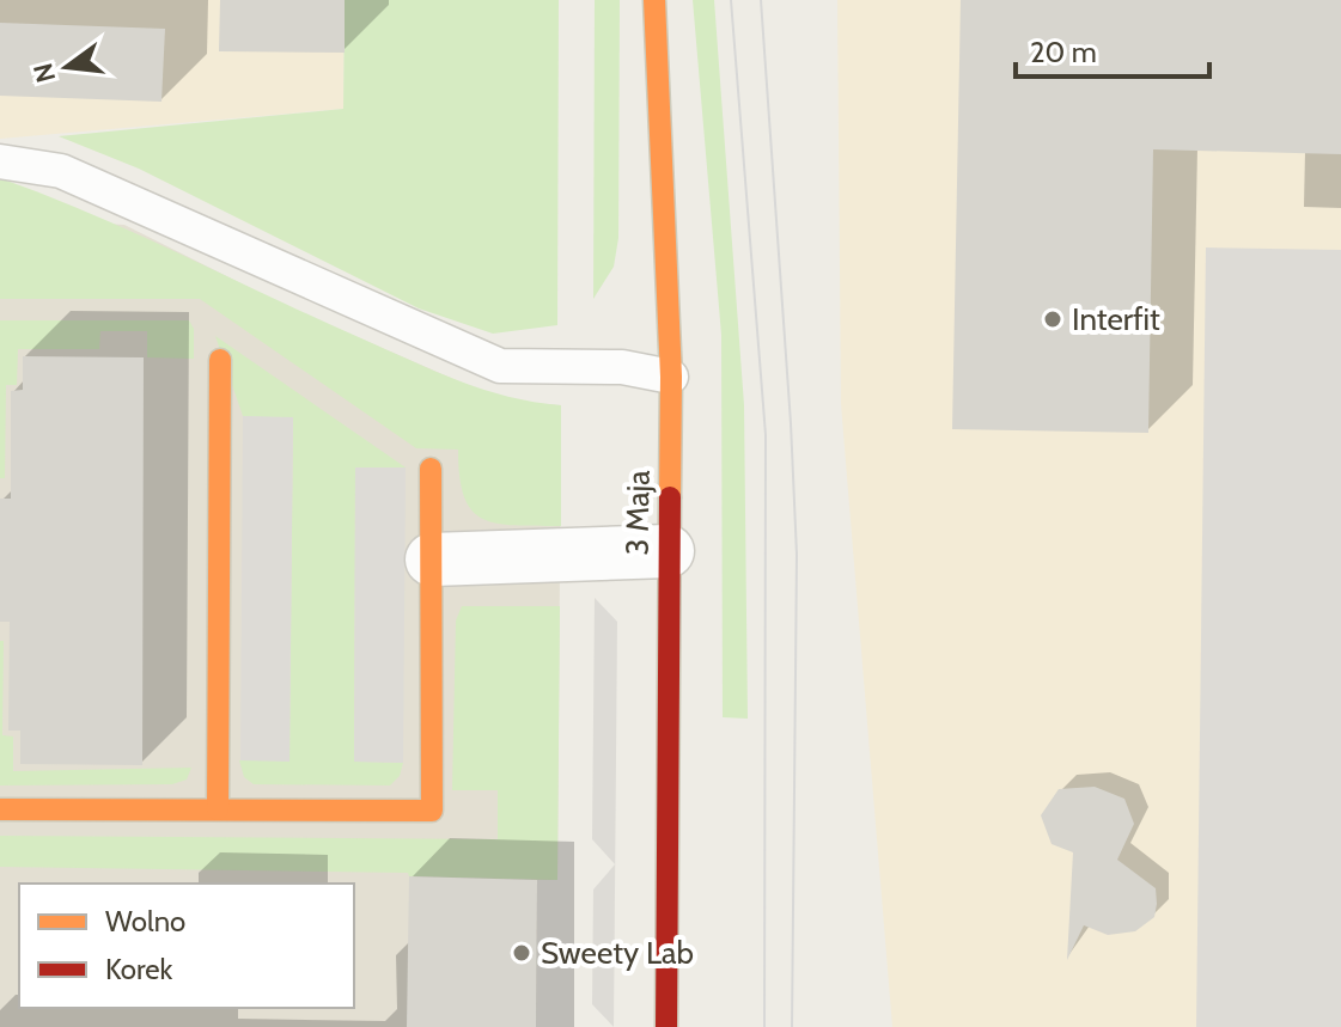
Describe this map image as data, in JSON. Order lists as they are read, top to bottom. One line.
{"streets":{"street":["3 Maja"]},"places":["Interfit","Sweety Lab"],"legend":["Wolno","Korek"],"scale_bar":"20 m","north":"left"}
